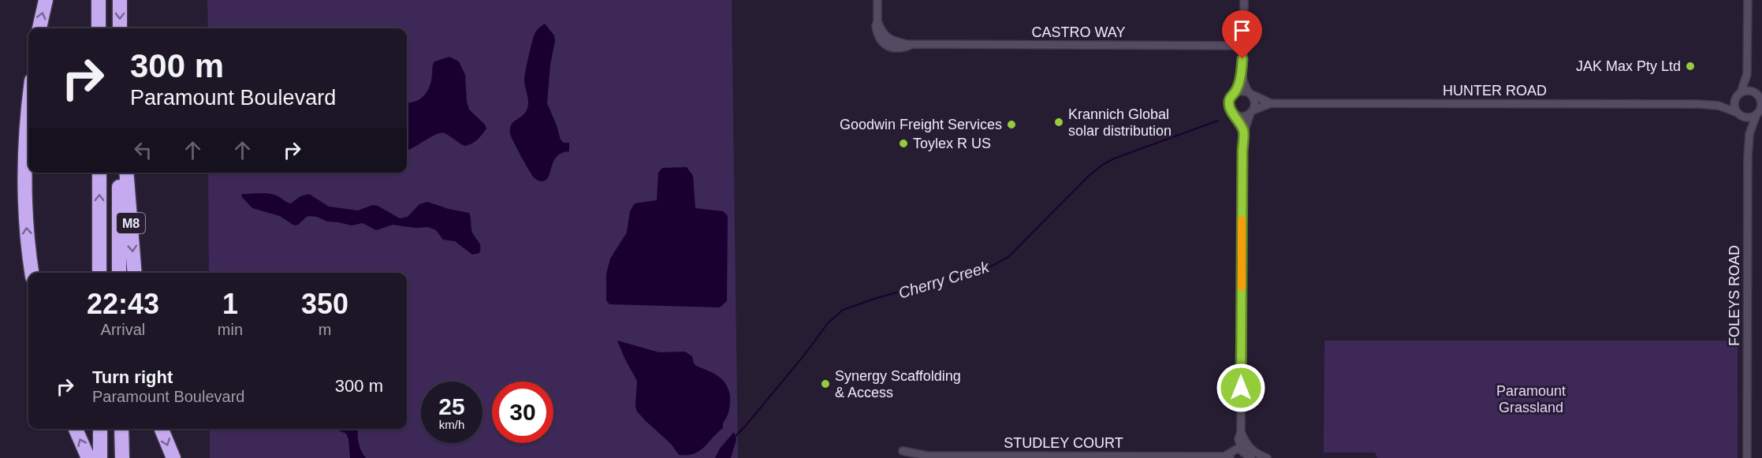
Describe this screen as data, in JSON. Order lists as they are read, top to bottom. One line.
{"streets":{"highway":["M8"],"street":["CASTRO WAY","HUNTER ROAD","FOLEYS ROAD","STUDLEY COURT"]},"crossings":[["HUNTER ROAD","FOLEYS ROAD"]],"water":["Cherry Creek"],"parks":["Paramount Grassland"],"places":["JAK Max Pty Ltd","Krannich Global solar distribution","Goodwin Freight Services","Toylex R US","Synergy Scaffolding & Access"],"page":{"turn":["300 m","Paramount Boulevard"],"eta":["22:43","Arrival","1","min","350","m"],"list":[{"name":"Turn right","note":"Paramount Boulevard","value":"300 m"}],"speed":"25 km/h","limit":"30"}}
